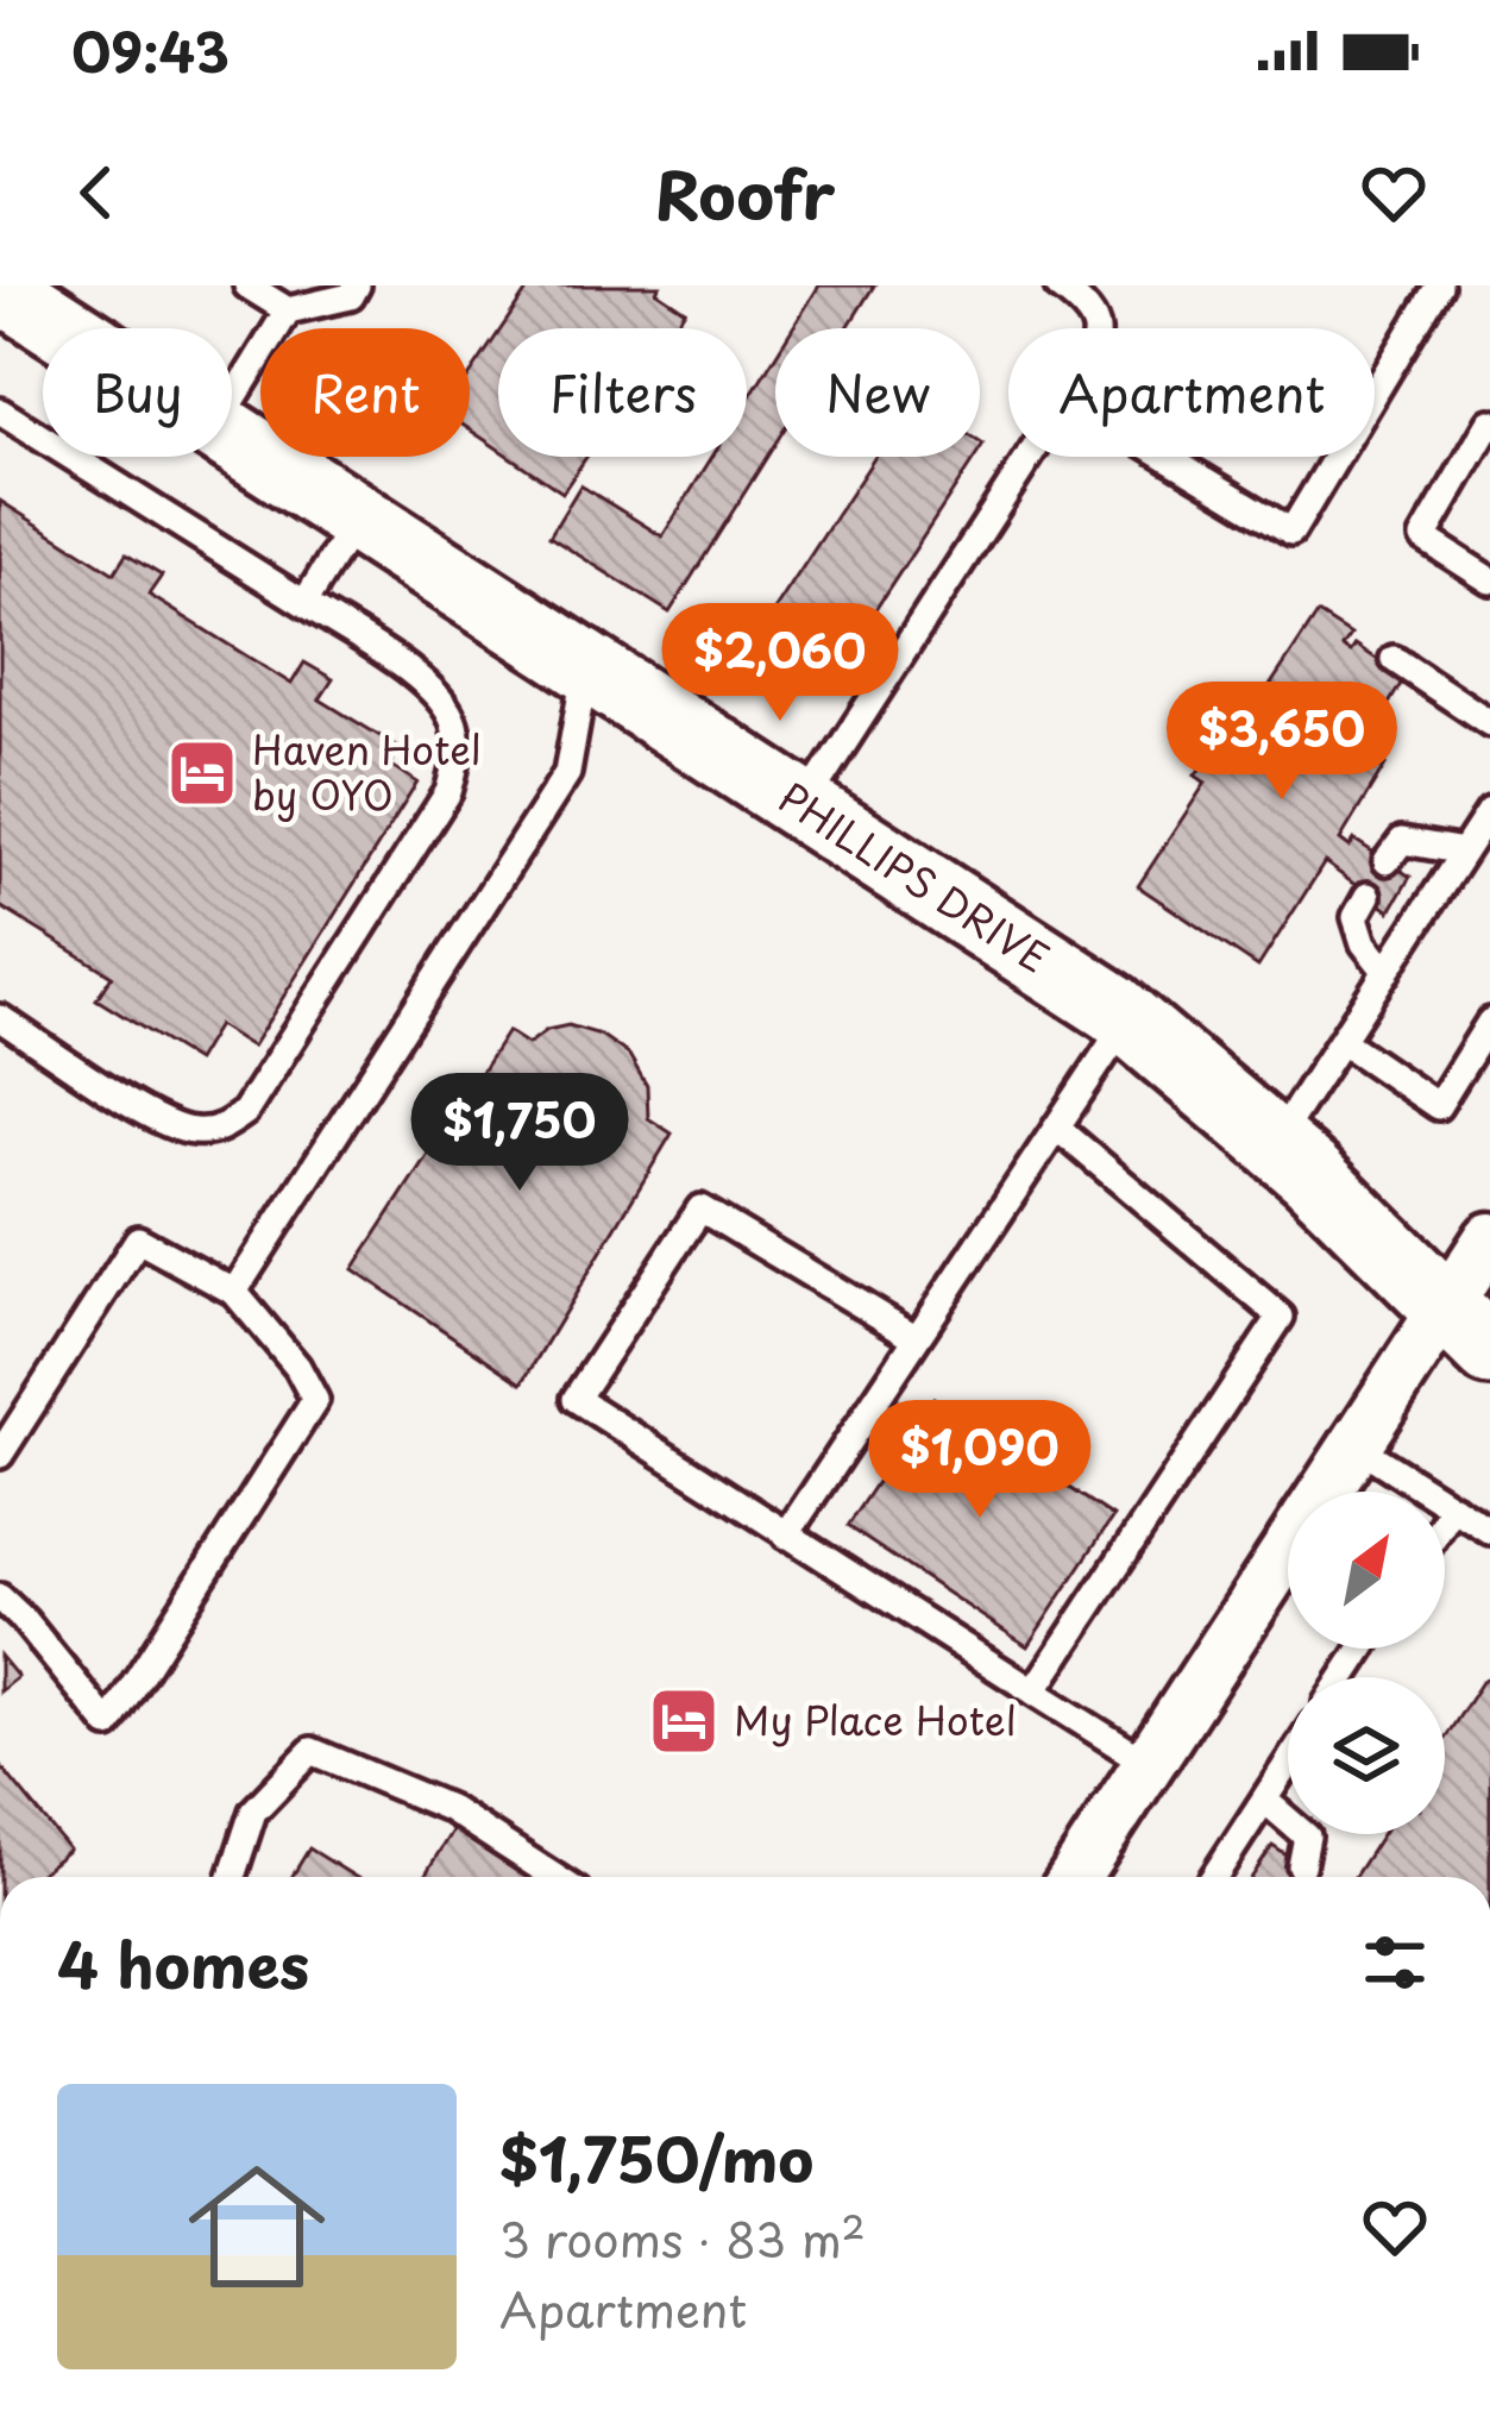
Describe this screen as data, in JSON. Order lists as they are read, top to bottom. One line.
{"streets":{"street":["PHILLIPS DRIVE"]},"places":{"hotel":["Haven Hotel by OYO","My Place Hotel"]},"north":"top right","page":{"status":"09:43","header":"Roofr","chip":["Buy","Rent","Filters","New","Apartment"],"price":["$2,060","$3,650","$1,750","$1,090"],"heading":"4 homes","list":[{"name":"$1,750/mo","note":"3 rooms · 83 m² · Apartment"}]}}
